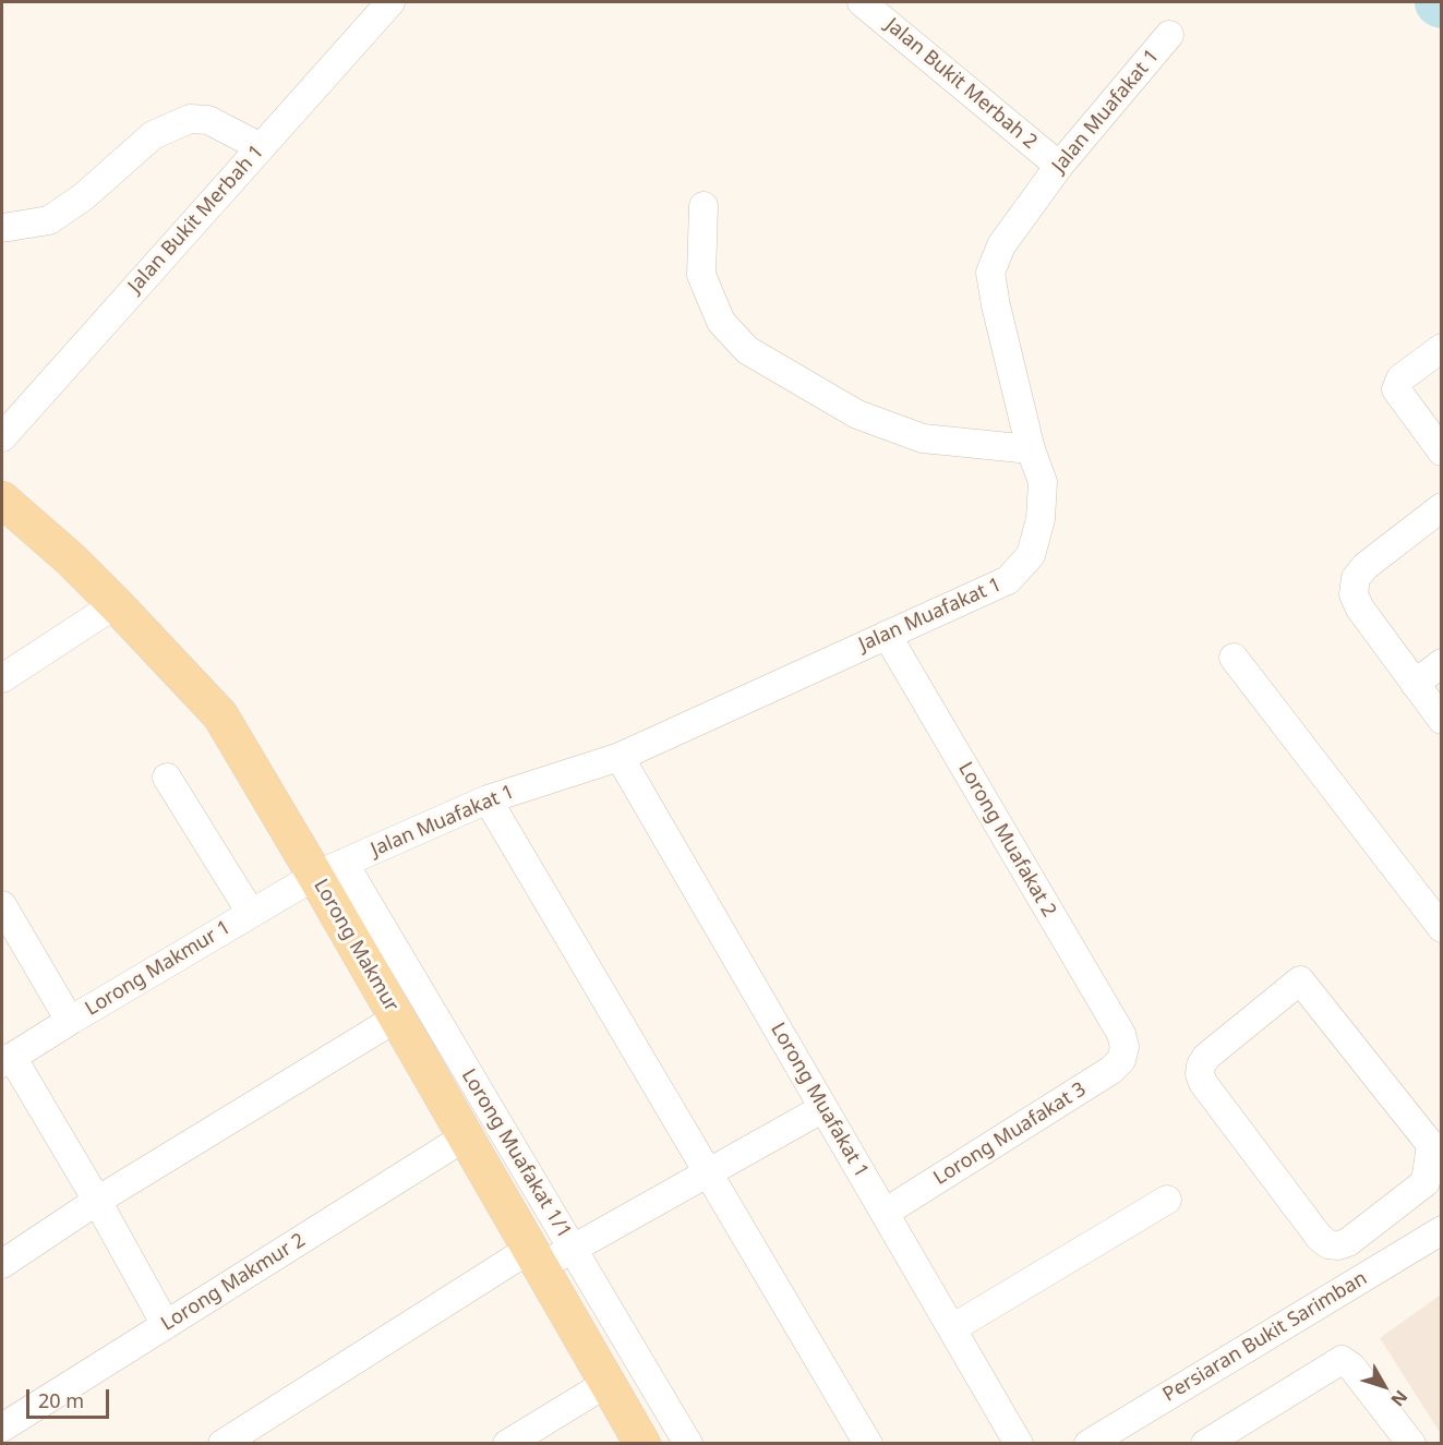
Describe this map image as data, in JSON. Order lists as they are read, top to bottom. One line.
{"streets":{"main road":["Lorong Makmur"],"street":["Jalan Bukit Merbah 2","Jalan Muafakat 1","Jalan Bukit Merbah 1","Lorong Muafakat 2","Lorong Makmur 1","Lorong Muafakat 1","Lorong Muafakat 3","Lorong Muafakat 1/1","Lorong Makmur 2","Persiaran Bukit Sarimban"]},"crossings":[["Jalan Bukit Merbah 2","Jalan Muafakat 1"],["Jalan Muafakat 1","Lorong Muafakat 2"],["Jalan Muafakat 1","Lorong Makmur"],["Jalan Muafakat 1","Lorong Makmur 1"],["Jalan Muafakat 1","Lorong Muafakat 1"],["Jalan Muafakat 1","Lorong Muafakat 1/1"],["Lorong Muafakat 2","Lorong Muafakat 3"],["Lorong Makmur","Lorong Makmur 1"],["Lorong Makmur","Lorong Muafakat 1/1"],["Lorong Makmur","Lorong Makmur 2"],["Lorong Makmur 1","Lorong Muafakat 1/1"],["Lorong Muafakat 1","Lorong Muafakat 3"]],"scale_bar":"20 m","north":"bottom right"}
